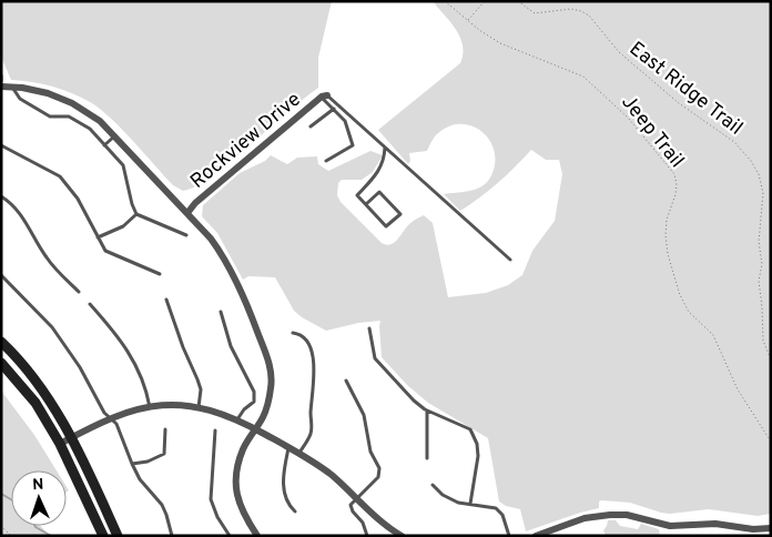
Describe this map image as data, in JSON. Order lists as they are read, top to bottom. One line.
{"streets":{"street":["Rockview Drive"],"path":["East Ridge Trail","Jeep Trail"]},"north":"top"}
